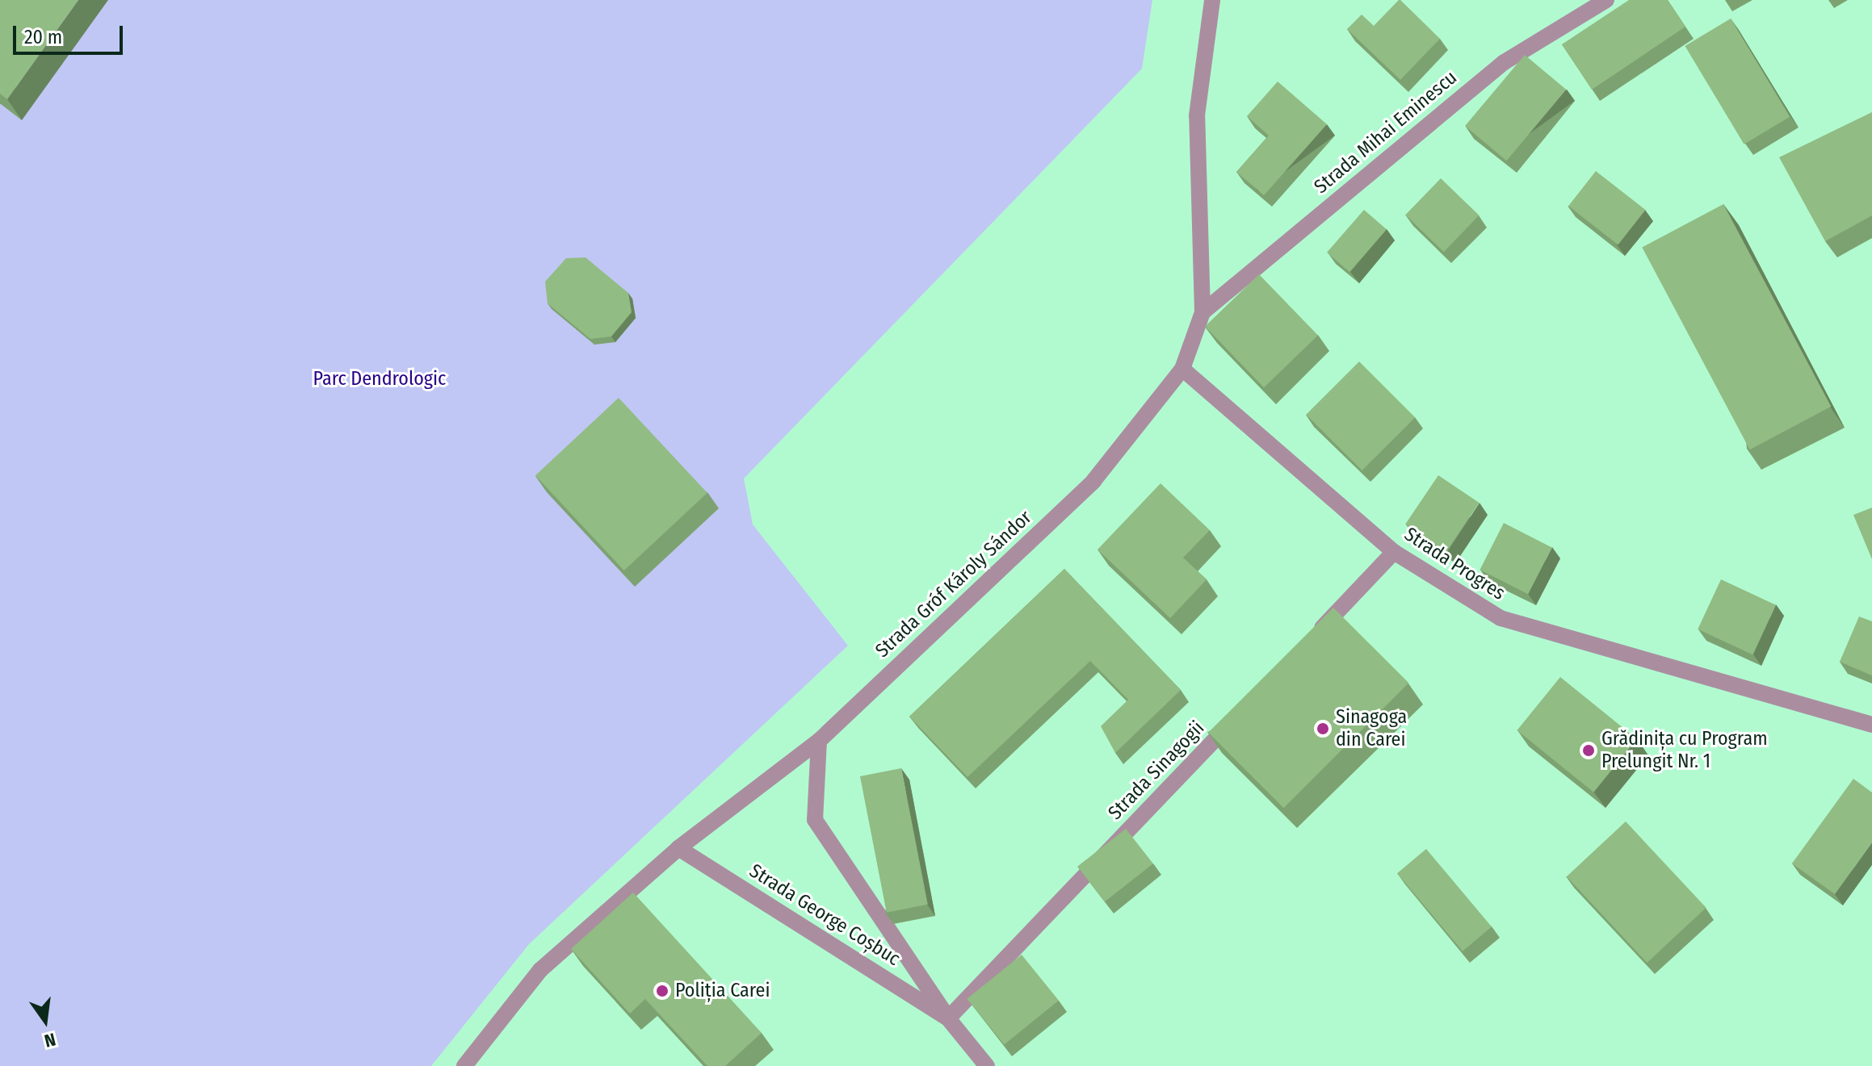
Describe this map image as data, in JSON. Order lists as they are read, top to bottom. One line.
{"streets":{"street":["Strada Mihai Eminescu","Strada Progres","Strada Gróf Károly Sándor","Strada Sinagogii","Strada George Coșbuc"]},"crossings":[["Strada Mihai Eminescu","Strada Gróf Károly Sándor"],["Strada Progres","Strada Gróf Károly Sándor"],["Strada Gróf Károly Sándor","Strada George Coșbuc"],["Strada Sinagogii","Strada George Coșbuc"]],"parks":["Parc Dendrologic"],"places":["Sinagoga din Carei","Grădinița cu Program Prelungit Nr. 1","Poliția Carei"],"scale_bar":"20 m","north":"bottom"}
